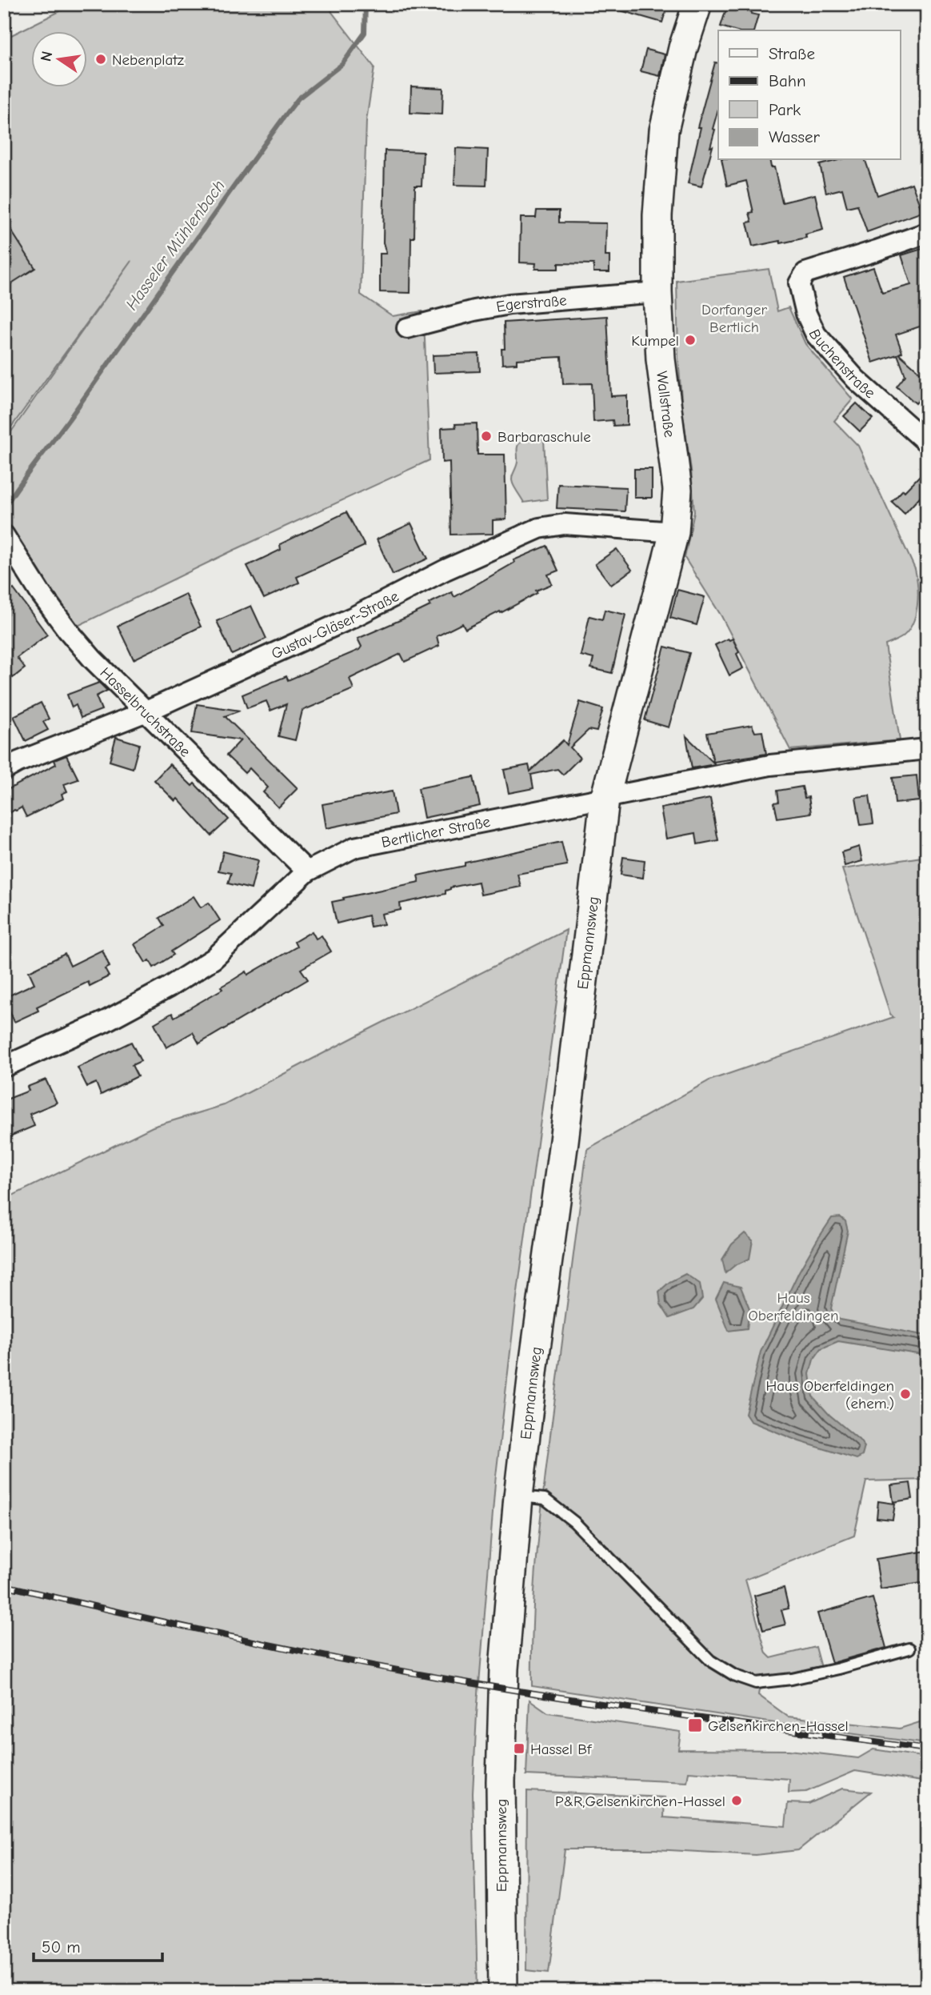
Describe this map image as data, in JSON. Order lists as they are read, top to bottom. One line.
{"streets":{"street":["Egerstraße","Buchenstraße","Wallstraße","Gustav-Gläser-Straße","Hasselbruchstraße","Bertlicher Straße","Eppmannsweg"]},"crossings":[["Egerstraße","Wallstraße"],["Wallstraße","Gustav-Gläser-Straße"],["Wallstraße","Bertlicher Straße"],["Wallstraße","Eppmannsweg"],["Gustav-Gläser-Straße","Hasselbruchstraße"],["Hasselbruchstraße","Bertlicher Straße"],["Bertlicher Straße","Eppmannsweg"]],"water":["Hasseler Mühlenbach"],"parks":["Dorfanger Bertlich","Haus Oberfeldingen"],"places":{"other":["Nebenplatz","Kumpel","Barbaraschule","Haus Oberfeldingen (ehem.)","P&R,Gelsenkirchen-Hassel"],"transit":["Gelsenkirchen-Hassel","Hassel Bf"]},"legend":["Straße","Bahn","Park","Wasser"],"scale_bar":"50 m","north":"left"}
